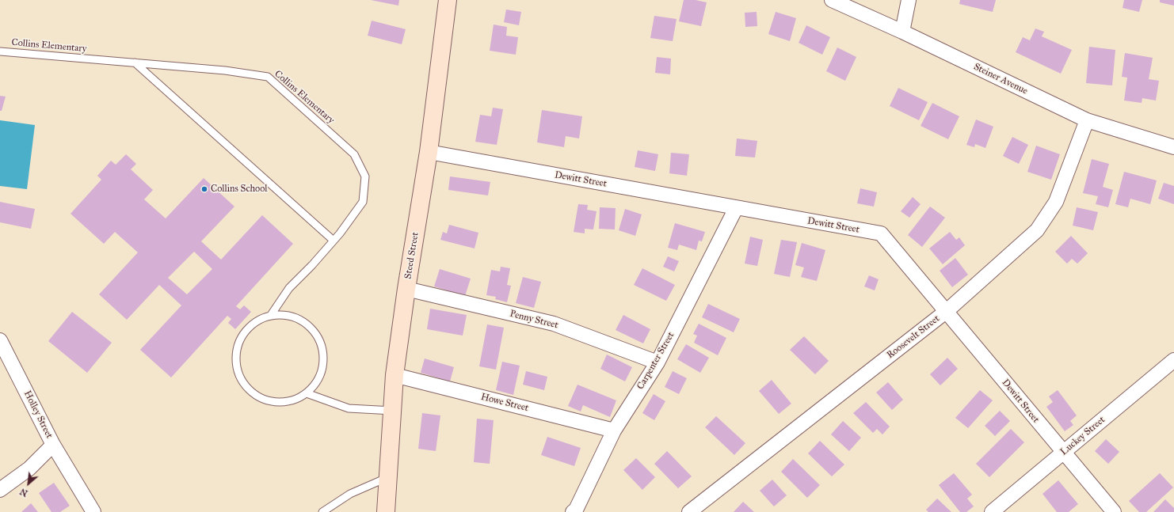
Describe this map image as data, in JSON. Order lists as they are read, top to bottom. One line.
{"streets":{"street":["Steiner Avenue","Dewitt Street","Steed Street","Penny Street","Roosevelt Street","Carpenter Street","Howe Street","Holley Street","Luckey Street"],"lane":["Collins Elementary"]},"crossings":[["Steiner Avenue","Roosevelt Street"],["Dewitt Street","Steed Street"],["Dewitt Street","Roosevelt Street"],["Dewitt Street","Carpenter Street"],["Dewitt Street","Luckey Street"],["Steed Street","Penny Street"],["Steed Street","Howe Street"],["Penny Street","Carpenter Street"],["Carpenter Street","Howe Street"]],"places":["Collins School"],"north":"bottom left"}
